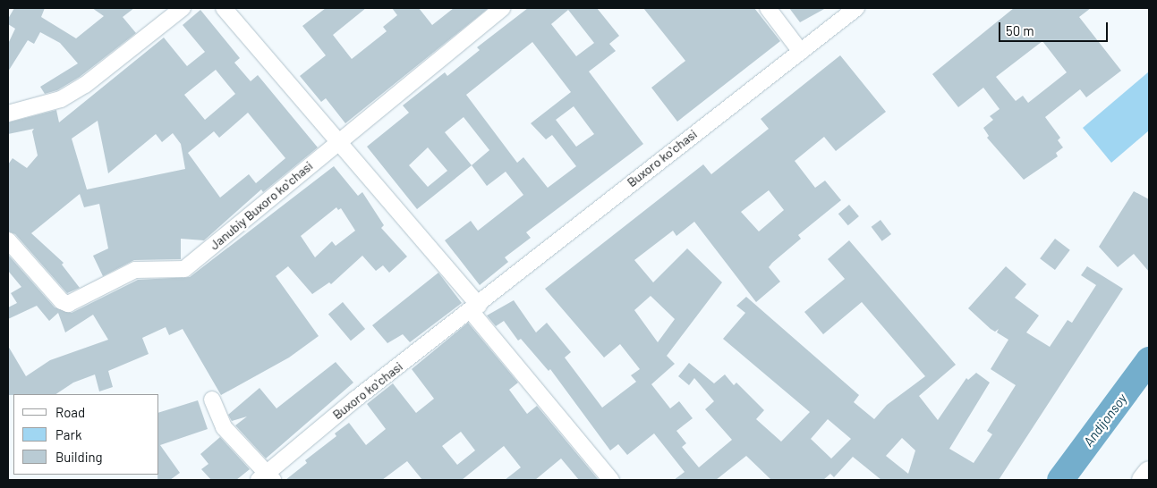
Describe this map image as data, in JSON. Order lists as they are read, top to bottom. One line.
{"streets":{"street":["Buxoro koʻchasi","Janubiy Buxoro koʻchasi"]},"water":["Andijonsoy"],"legend":["Road","Park","Building"],"scale_bar":"50 m"}
